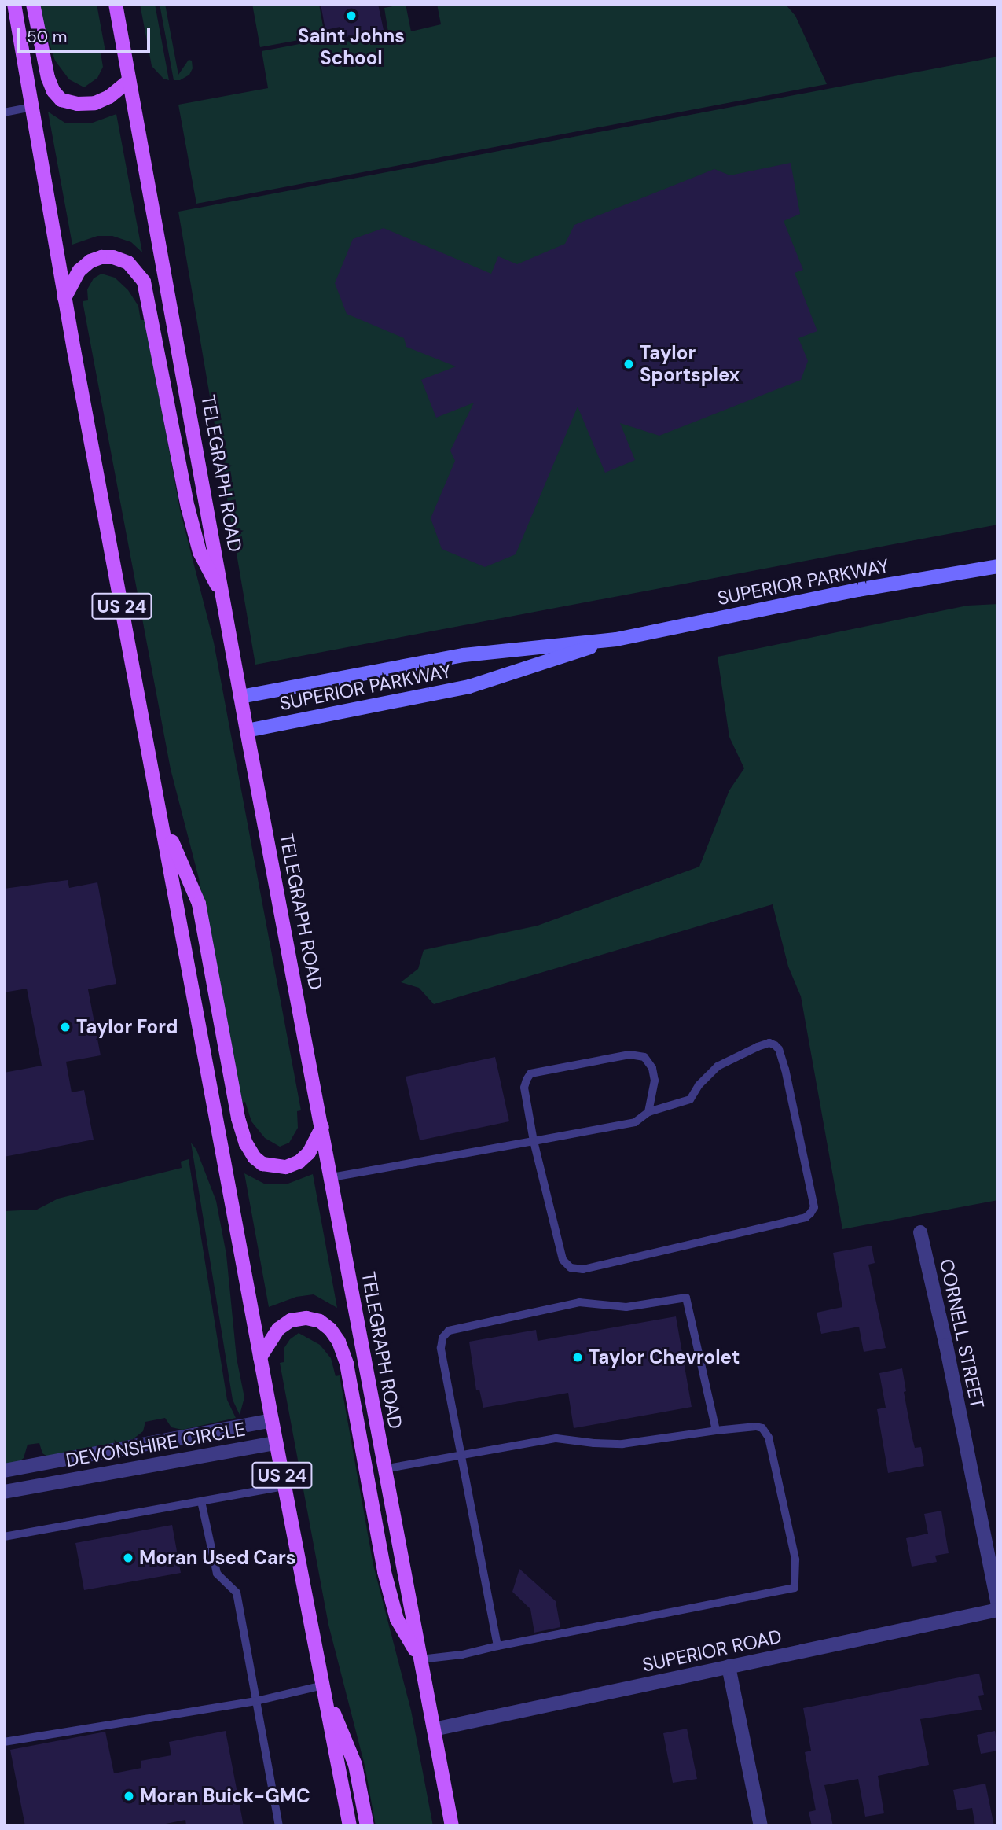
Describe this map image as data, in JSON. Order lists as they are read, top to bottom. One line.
{"streets":{"main road":["TELEGRAPH ROAD","SUPERIOR PARKWAY","US 24"],"street":["CORNELL STREET","DEVONSHIRE CIRCLE","SUPERIOR ROAD"]},"crossings":[["TELEGRAPH ROAD","SUPERIOR PARKWAY"],["TELEGRAPH ROAD","SUPERIOR ROAD"],["US 24","DEVONSHIRE CIRCLE"]],"places":["Saint Johns School","Taylor Sportsplex","Taylor Ford","Taylor Chevrolet","Moran Used Cars","Moran Buick-GMC"],"scale_bar":"50 m"}
